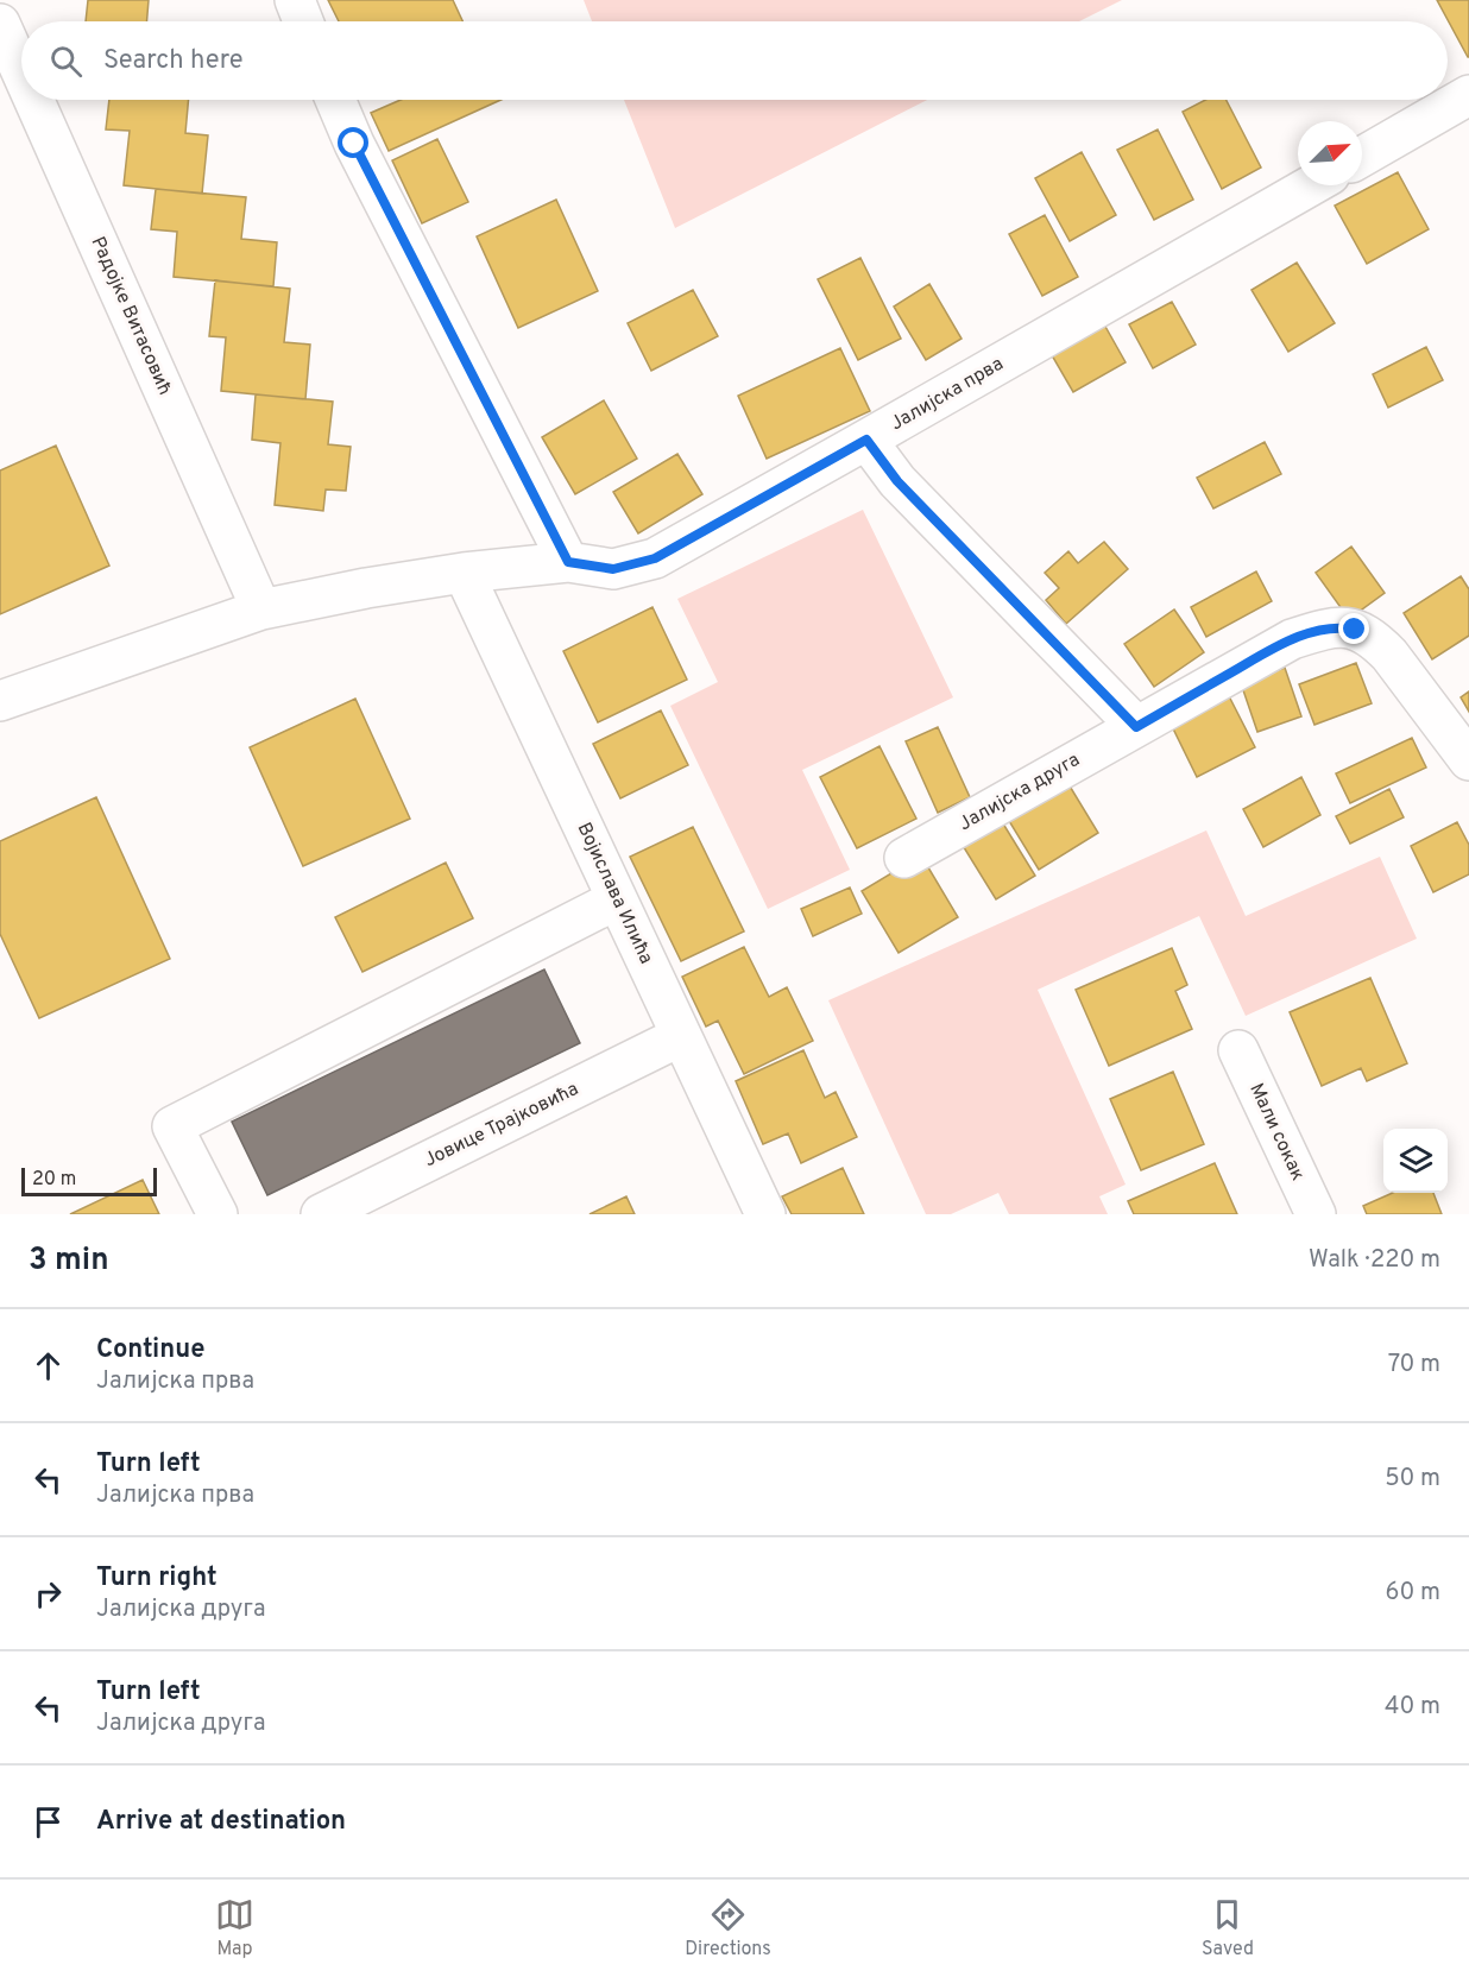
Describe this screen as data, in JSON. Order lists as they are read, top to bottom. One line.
{"streets":{"street":["Радојке Витасовић","Јалијска прва","Јалијска друга","Војислава Илића","Јовице Трајковића","Мали сокак"]},"crossings":[["Радојке Витасовић","Јалијска прва"],["Јалијска прва","Војислава Илића"],["Војислава Илића","Јовице Трајковића"]],"scale_bar":"20 m","north":"top right","page":{"search":"Search here","scale":"20 m","heading":["3 min","Walk · 220 m"],"list":[["Continue","Јалијска прва","70 m"],["Turn left","Јалијска прва","50 m"],["Turn right","Јалијска друга","60 m"],["Turn left","Јалијска друга","40 m"],"Arrive at destination"],"nav":["Map","Directions","Saved"]}}
